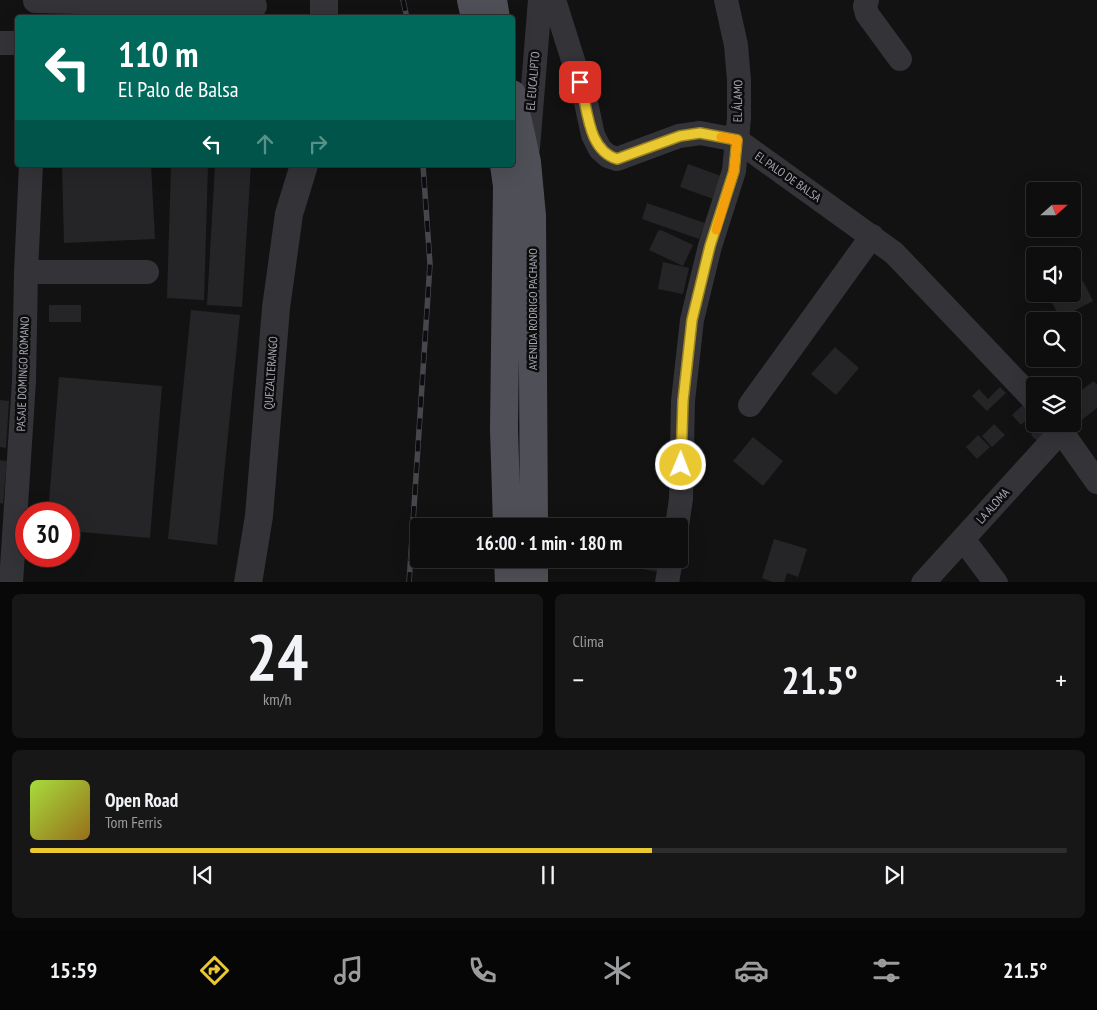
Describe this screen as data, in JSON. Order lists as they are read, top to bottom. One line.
{"streets":{"main road":["AVENIDA RODRIGO PACHANO"],"street":["EL EUCALIPTO","EL ÁLAMO","EL PALO DE BALSA","QUEZALTERANGO","PASAJE DOMINGO ROMANO","LA ALOMA"]},"crossings":[["EL EUCALIPTO","AVENIDA RODRIGO PACHANO"],["EL ÁLAMO","EL PALO DE BALSA"]],"north":"right","page":{"turn":["110 m","El Palo de Balsa"],"limit":"30","trip":"16:00 · 1 min · 180 m","tile":[["24","km/h"],"Clima"],"heat":["−","21.5°","+"],"song":["Open Road","Tom Ferris"],"tabs":["15:59","21.5°"]}}
